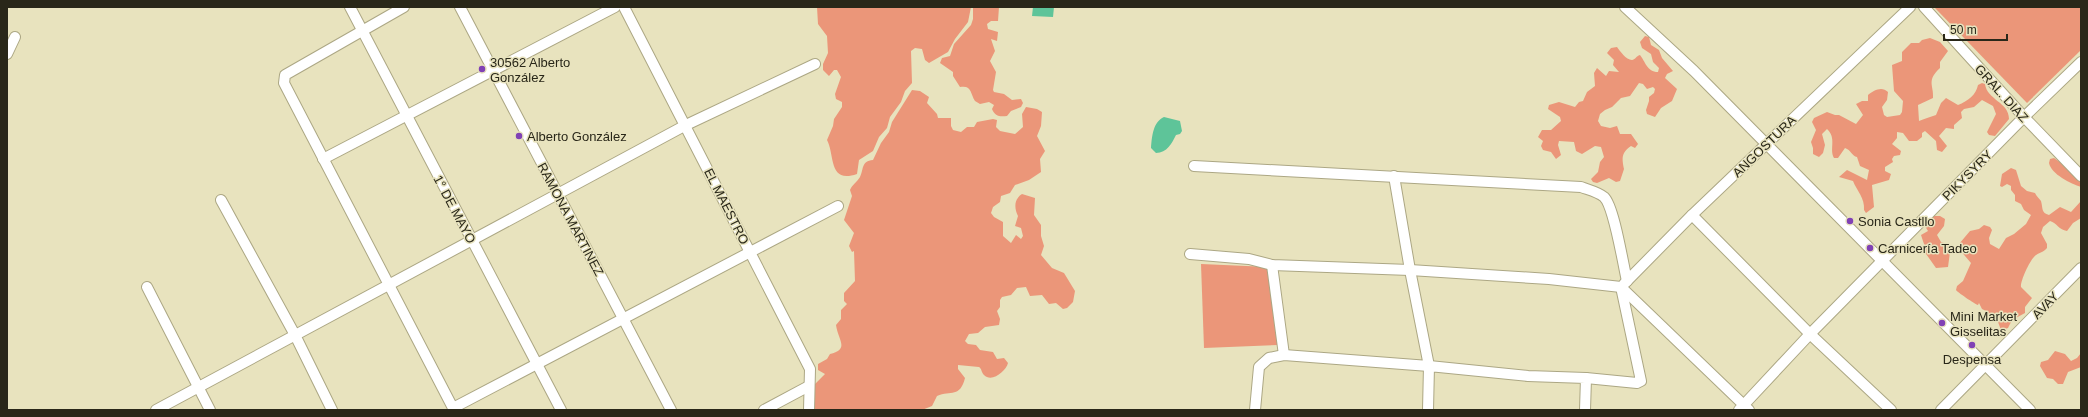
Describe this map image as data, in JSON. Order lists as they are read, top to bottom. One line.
{"streets":{"street":["GRAL. DIAZ","ANGOSTURA","PIKYSYRY","EL MAESTRO","1° DE MAYO","RAMONA MARTINEZ","AVAY"]},"crossings":[["GRAL. DIAZ","PIKYSYRY"]],"places":["30562 Alberto González","Alberto González","Sonia Castllo","Carnicería Tadeo","Mini Market Gisselitas","Despensa"],"scale_bar":"50 m"}
